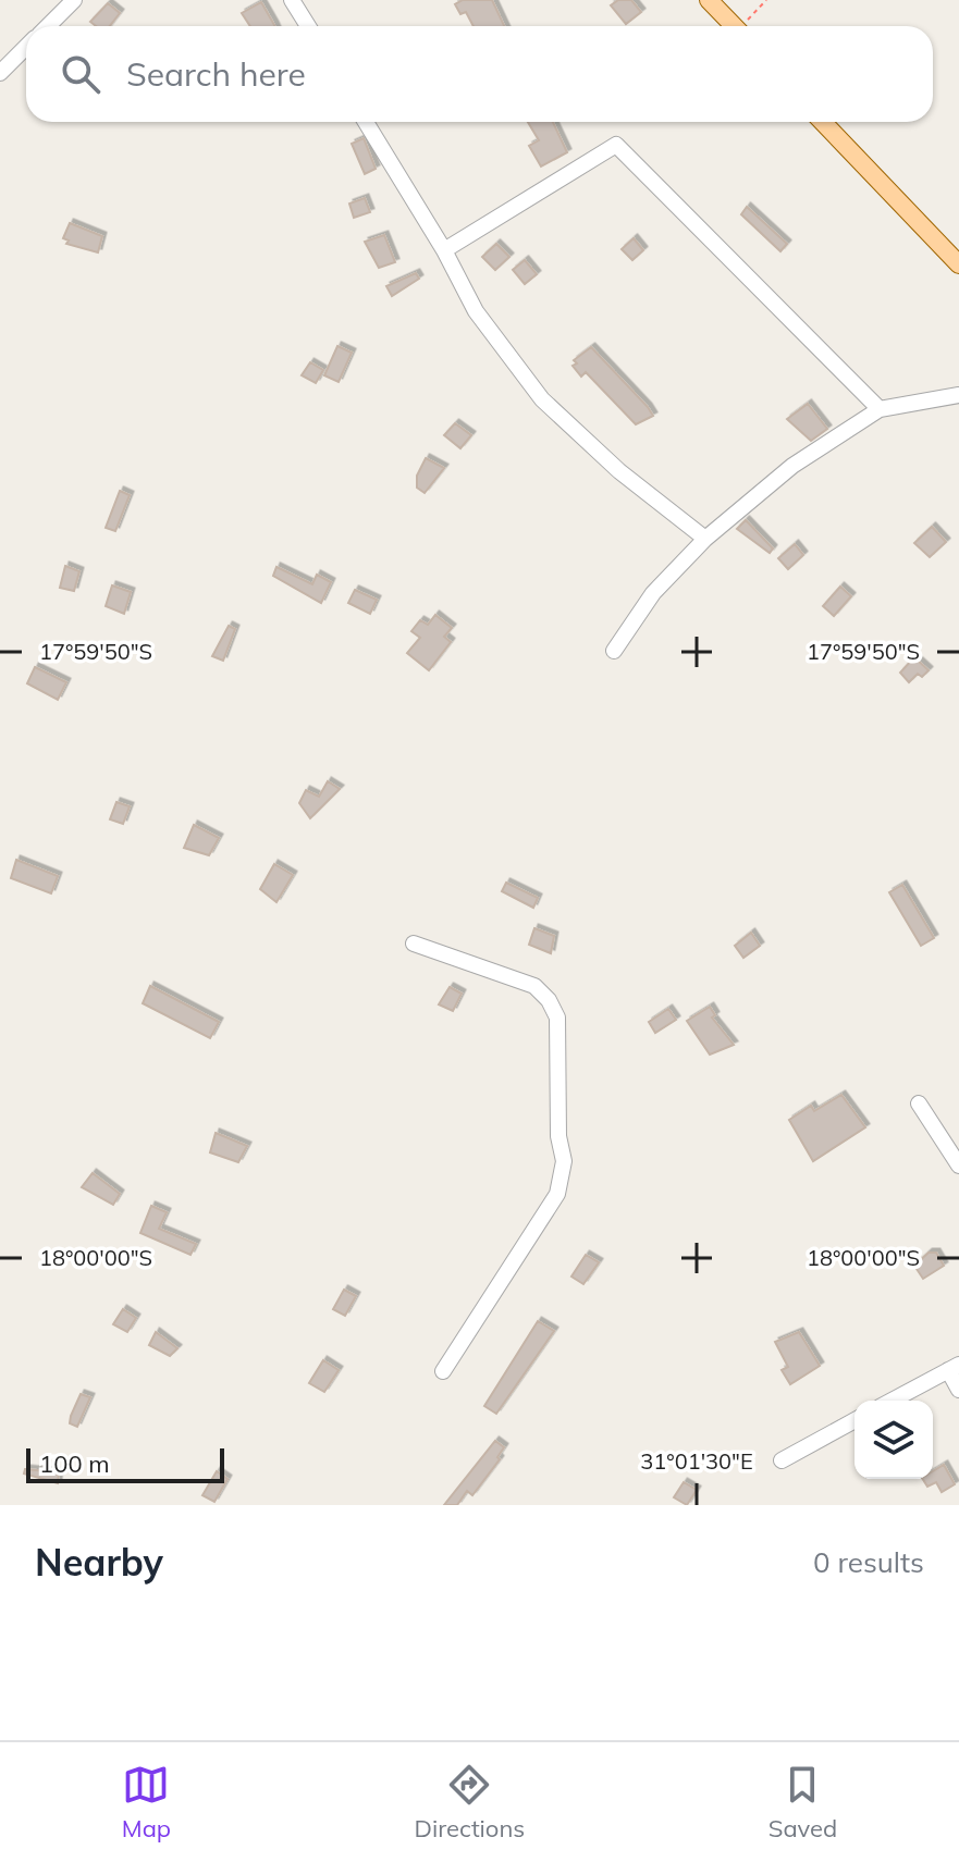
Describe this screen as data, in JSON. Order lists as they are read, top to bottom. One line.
{"scale_bar":"100 m","page":{"search":"Search here","scale":"100 m","heading":["Nearby","0 results"],"nav":["Map","Directions","Saved"]},"coordinates":["17°59'50\"S","18°00'00\"S","31°01'30\"E"]}
